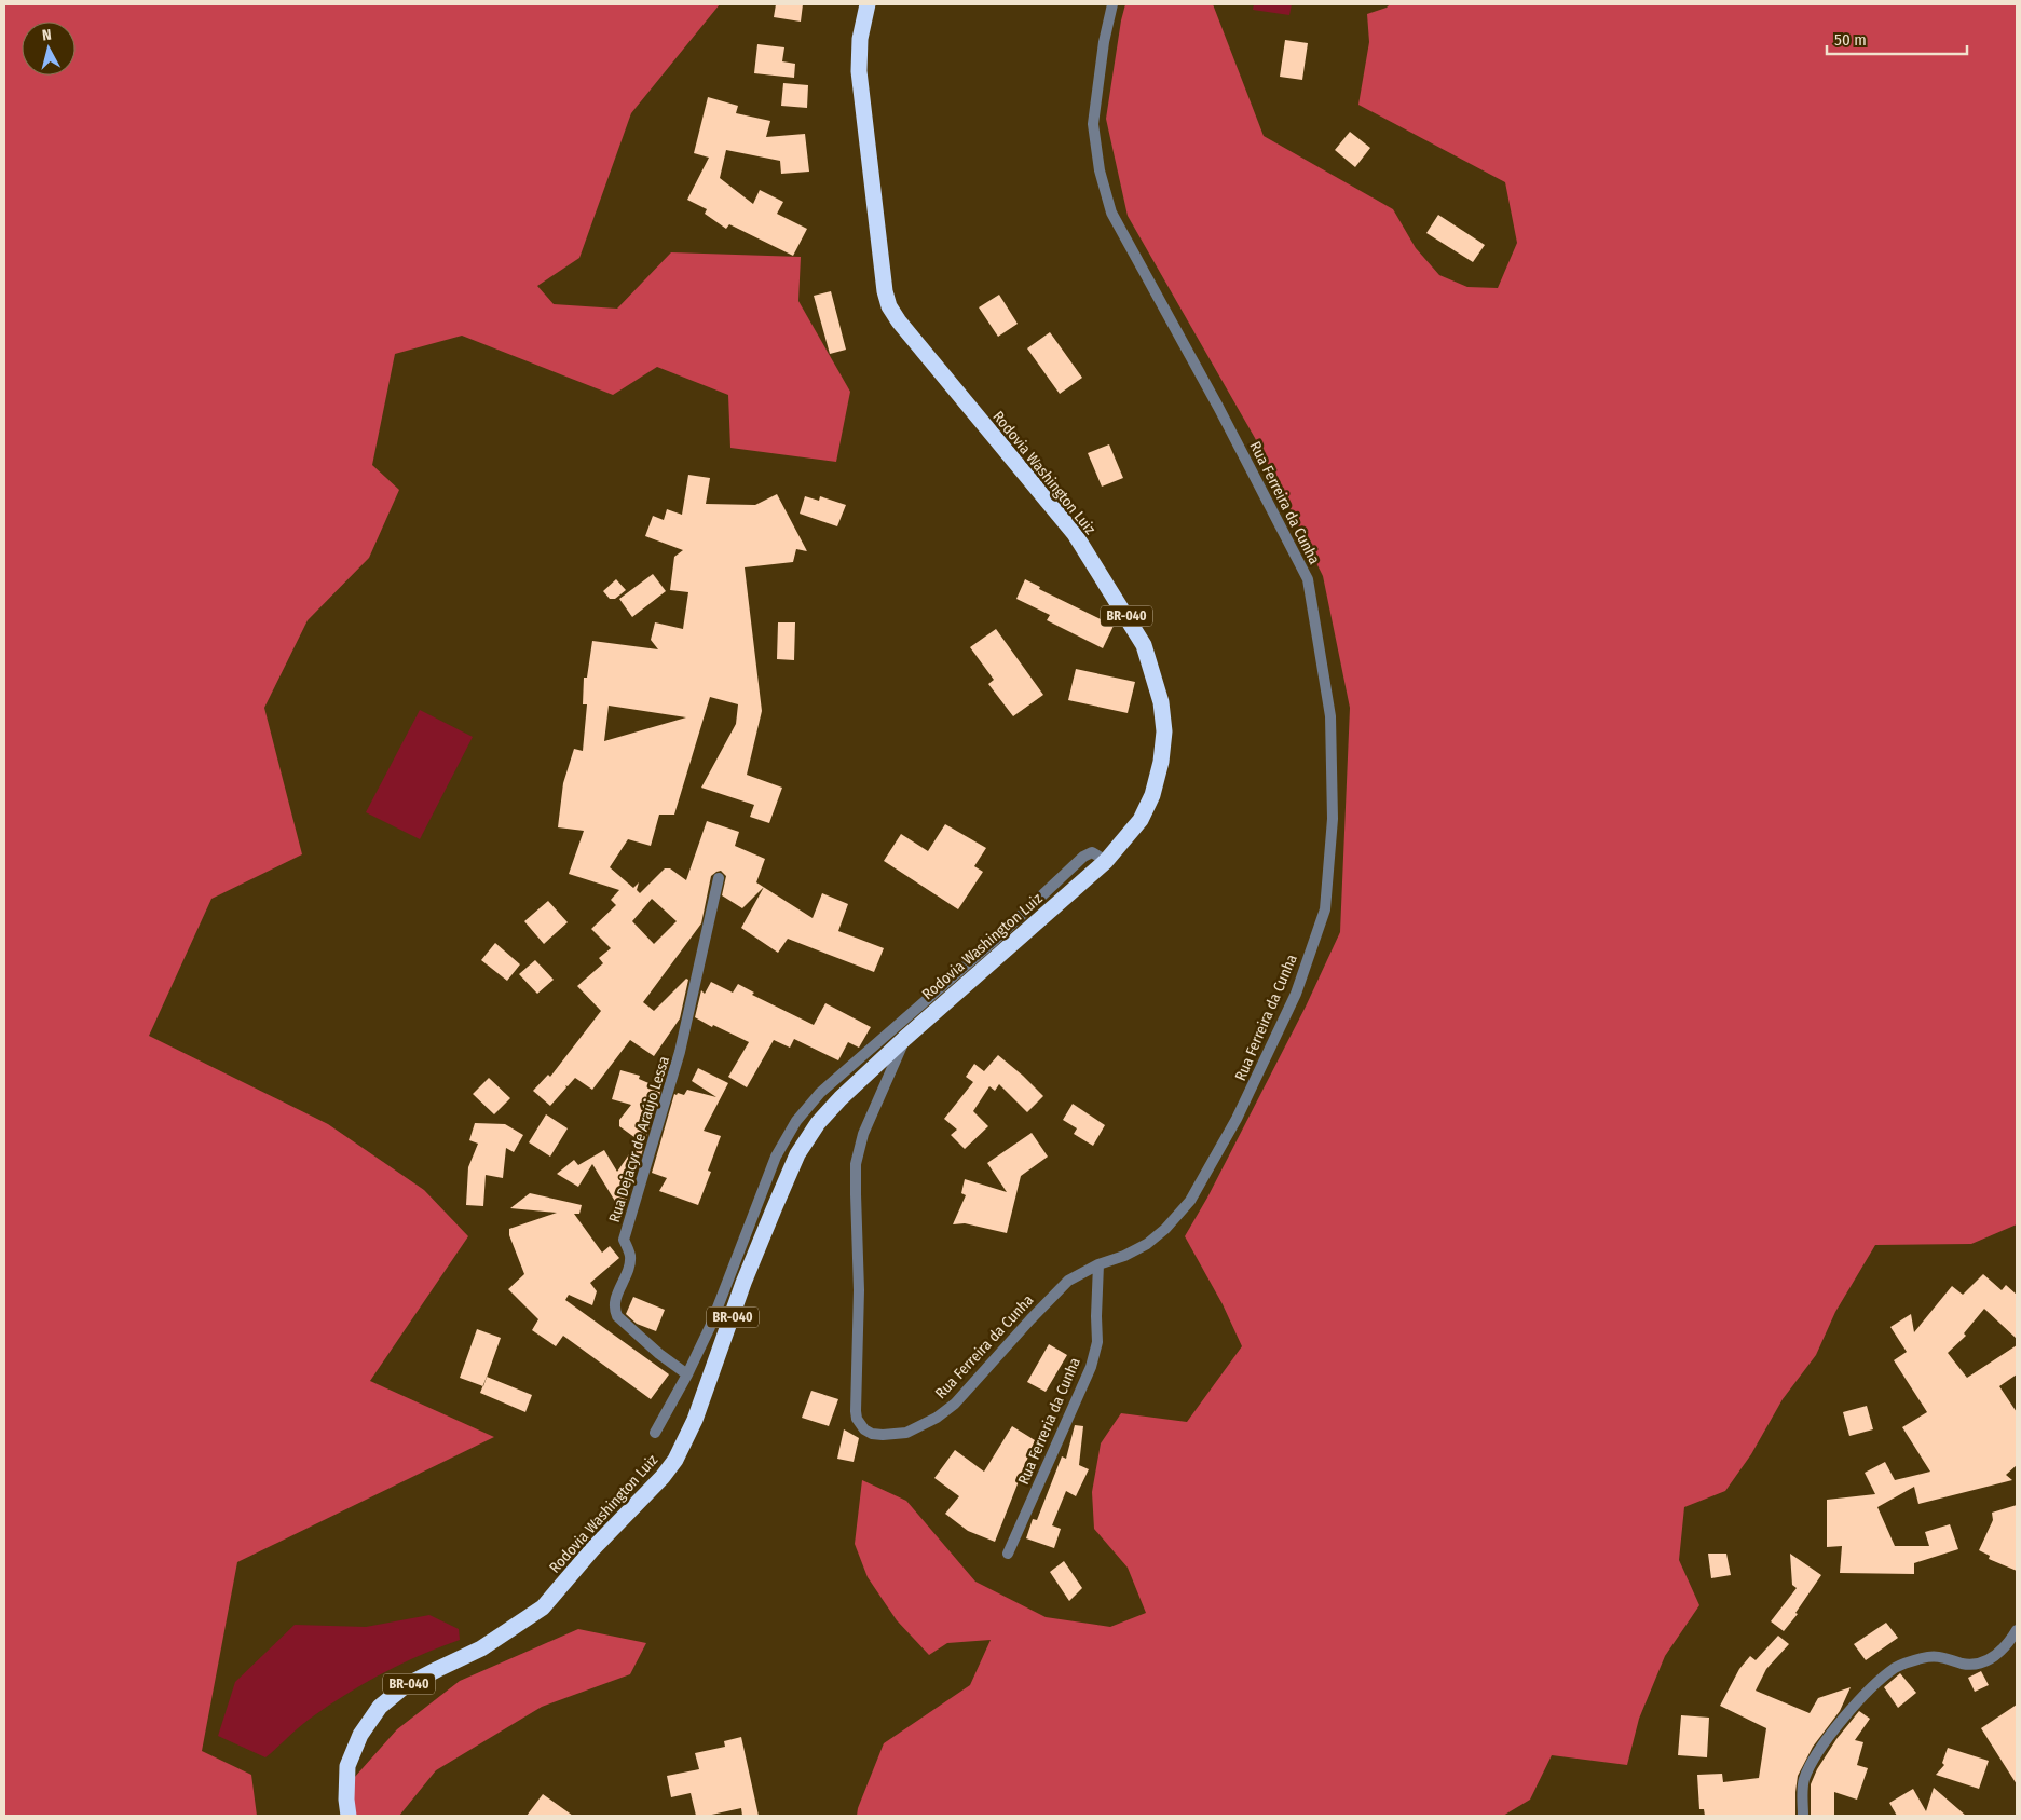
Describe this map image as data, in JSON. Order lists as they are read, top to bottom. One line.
{"streets":{"highway":["Rodovia Washington Luiz","BR-040"],"street":["Rua Ferreira da Cunha","Rua Dejacyr de Araújo Lessa","Rua Ferreria da Cunha"]},"crossings":[["Rodovia Washington Luiz","Rua Ferreira da Cunha"],["Rua Ferreira da Cunha","Rua Ferreria da Cunha"]],"scale_bar":"50 m","north":"top"}
